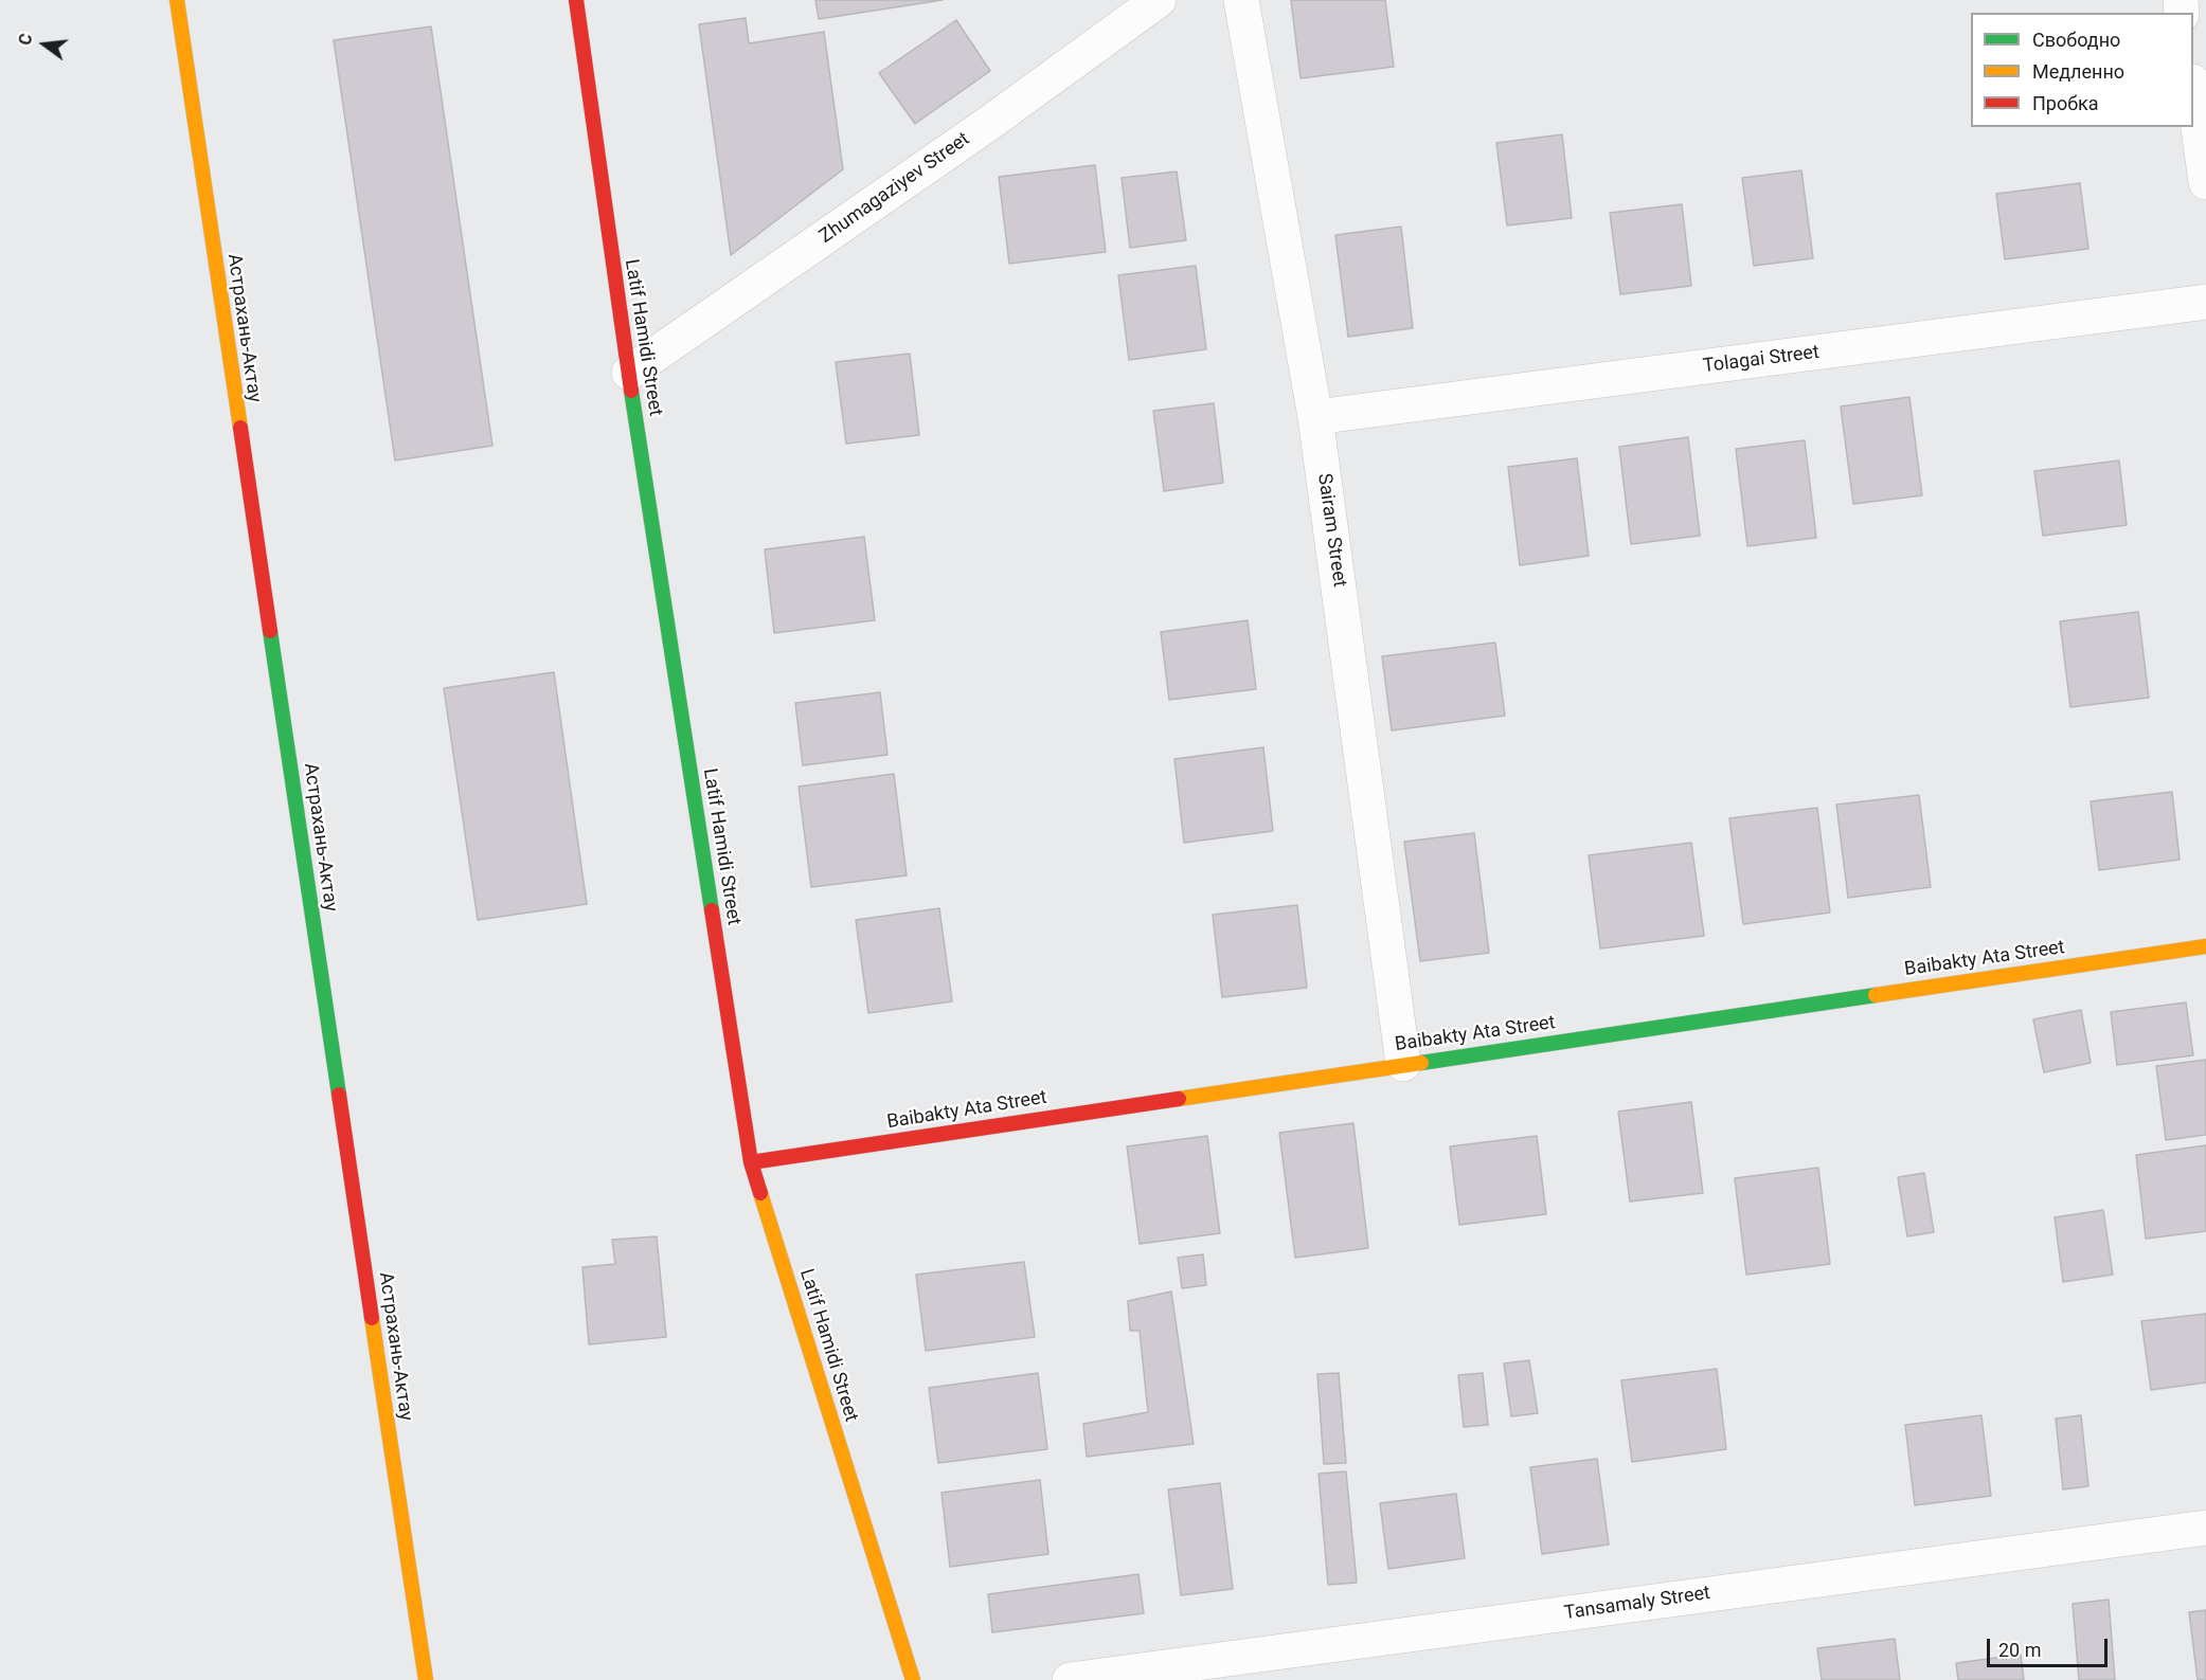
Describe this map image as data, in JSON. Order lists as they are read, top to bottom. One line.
{"streets":{"main road":["Астрахань-Актау","Latif Hamidi Street","Baibakty Ata Street"],"street":["Zhumagaziyev Street","Tolagai Street","Sairam Street","Tansamaly Street"]},"crossings":[["Zhumagaziyev Street","Latif Hamidi Street"],["Latif Hamidi Street","Baibakty Ata Street"],["Tolagai Street","Sairam Street"],["Sairam Street","Baibakty Ata Street"]],"legend":["Свободно","Медленно","Пробка"],"scale_bar":"20 m","north":"left"}
